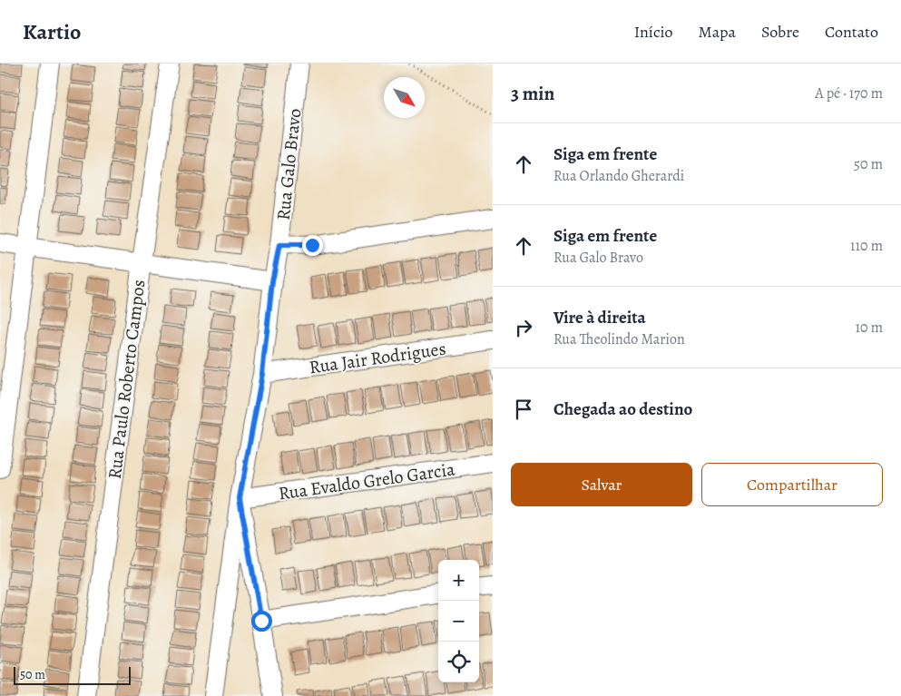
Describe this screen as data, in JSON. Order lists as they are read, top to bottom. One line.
{"streets":{"street":["Rua Galo Bravo","Rua Jair Rodrigues","Rua Paulo Roberto Campos","Rua Evaldo Grelo Garcia"]},"crossings":[["Rua Galo Bravo","Rua Jair Rodrigues"],["Rua Galo Bravo","Rua Evaldo Grelo Garcia"]],"scale_bar":"50 m","north":"bottom right","page":{"header":"Kartio","nav":["Início","Mapa","Sobre","Contato"],"heading":["3 min","A pé · 170 m"],"list":[["Siga em frente","Rua Orlando Gherardi","50 m"],["Siga em frente","Rua Galo Bravo","110 m"],["Vire à direita","Rua Theolindo Marion","10 m"],"Chegada ao destino"],"buttons":["Salvar","Compartilhar"],"map_buttons":["+","−"],"scale":"50 m"}}
